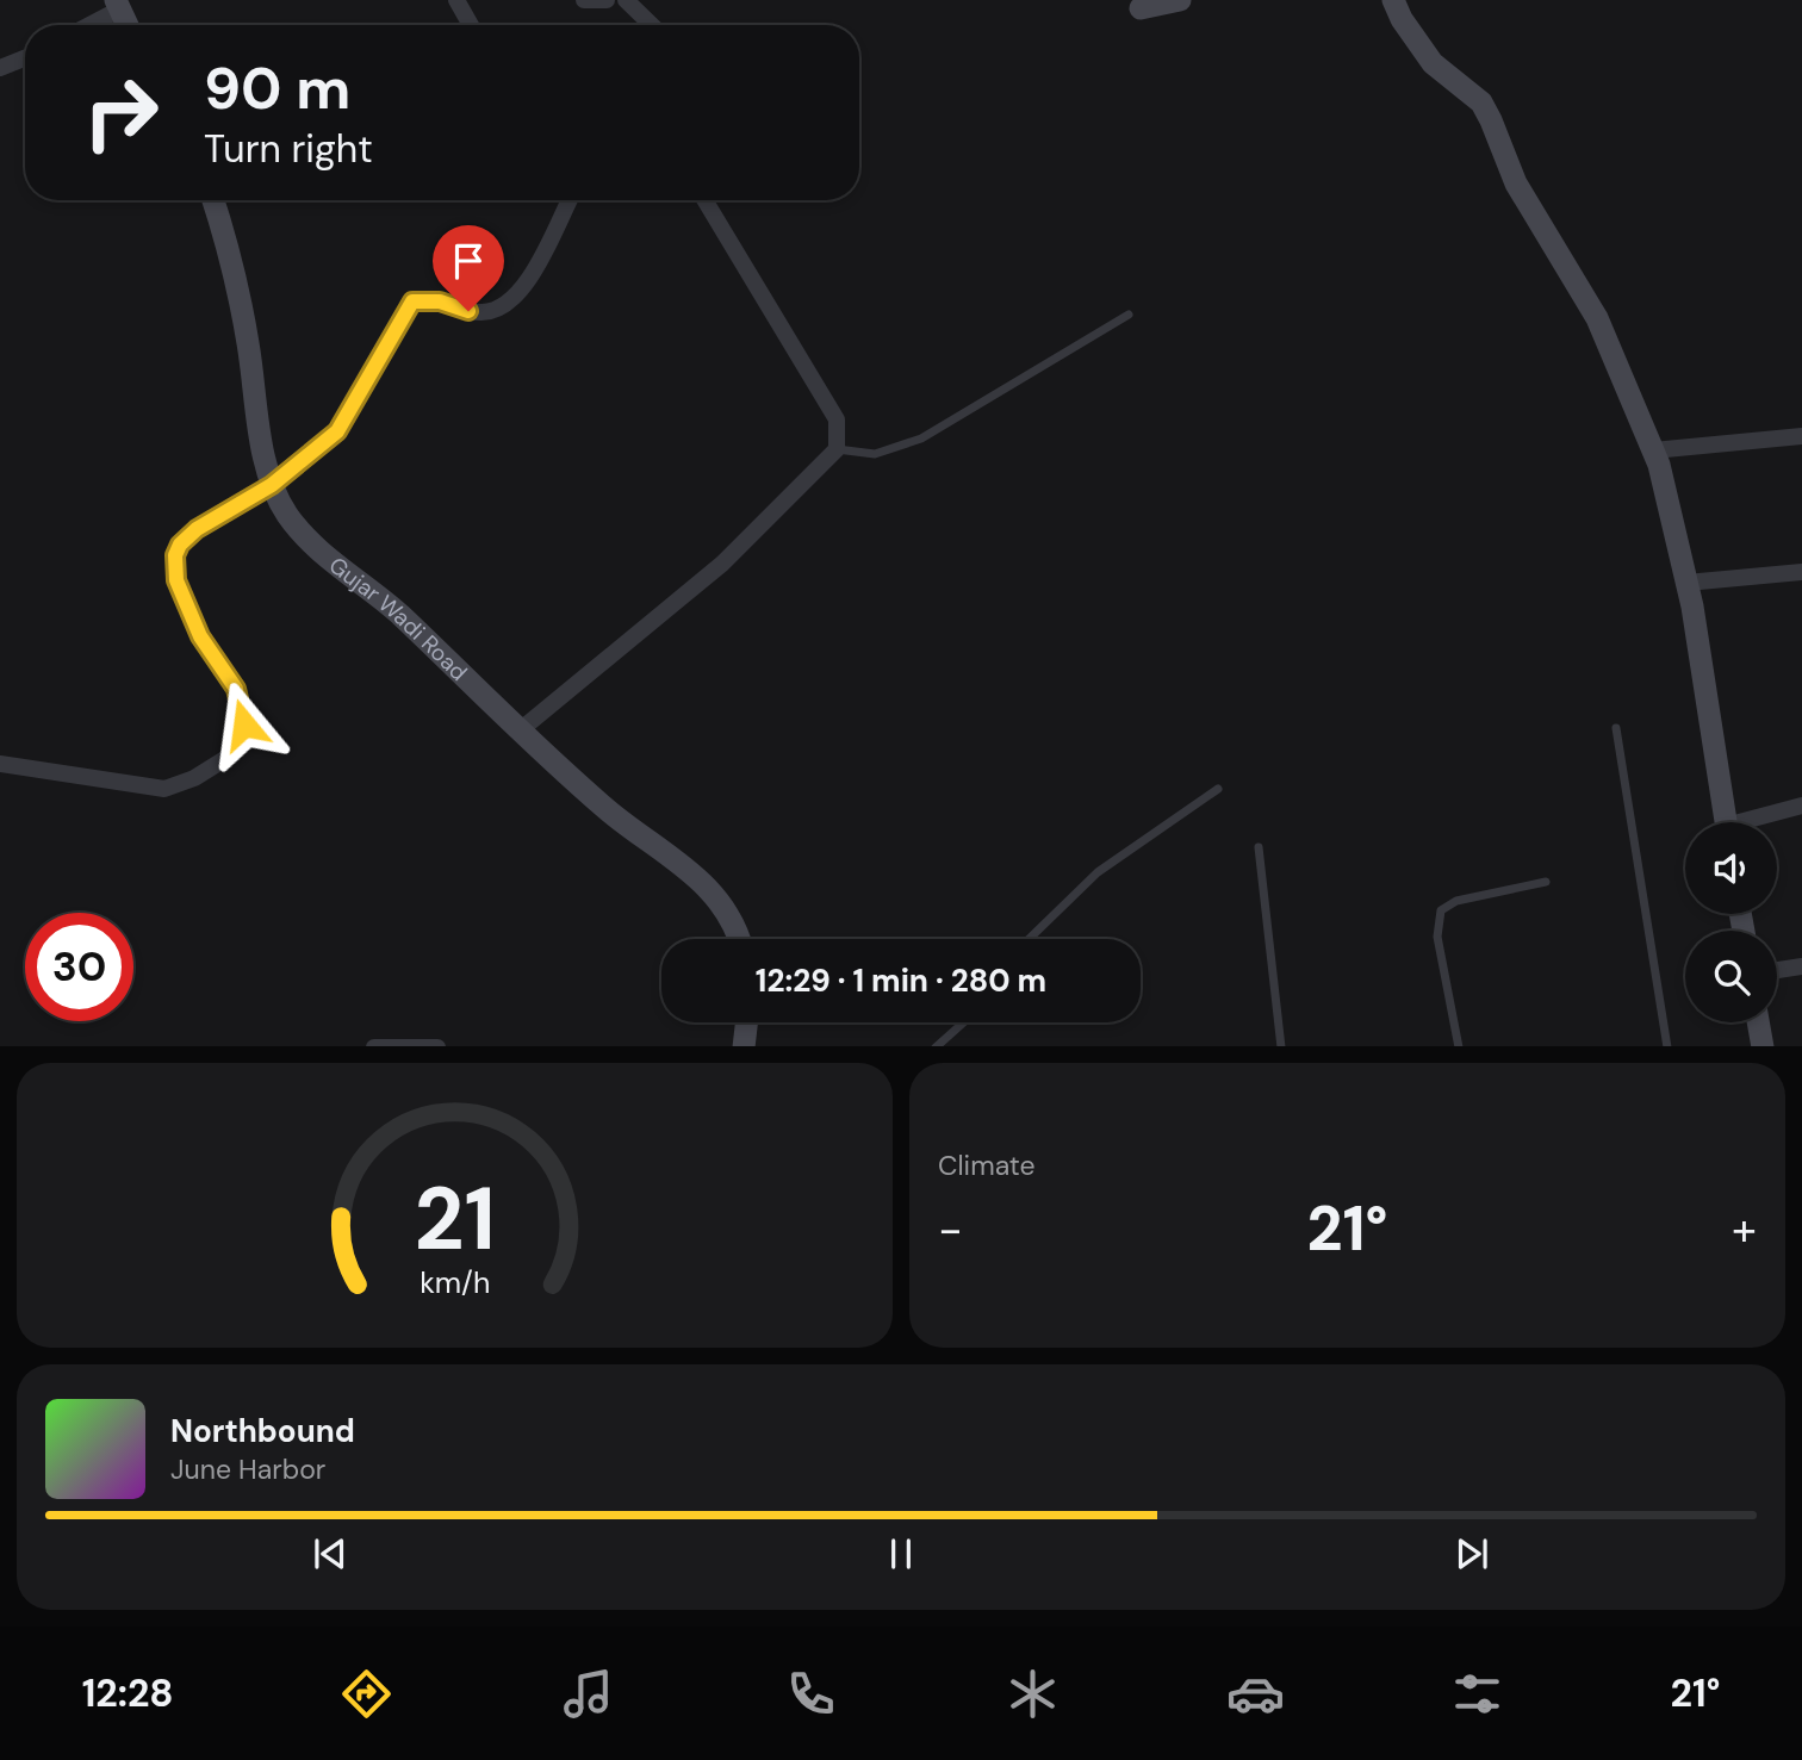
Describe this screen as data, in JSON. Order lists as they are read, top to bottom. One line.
{"streets":{"street":["Gujar Wadi Road"]},"page":{"turn":["90 m","Turn right"],"limit":"30","trip":"12:29 · 1 min · 280 m","tile":"Climate","heat":["−","21°","+"],"song":["Northbound","June Harbor"],"tabs":["12:28","21°"],"gauge":["21","km/h"]}}
